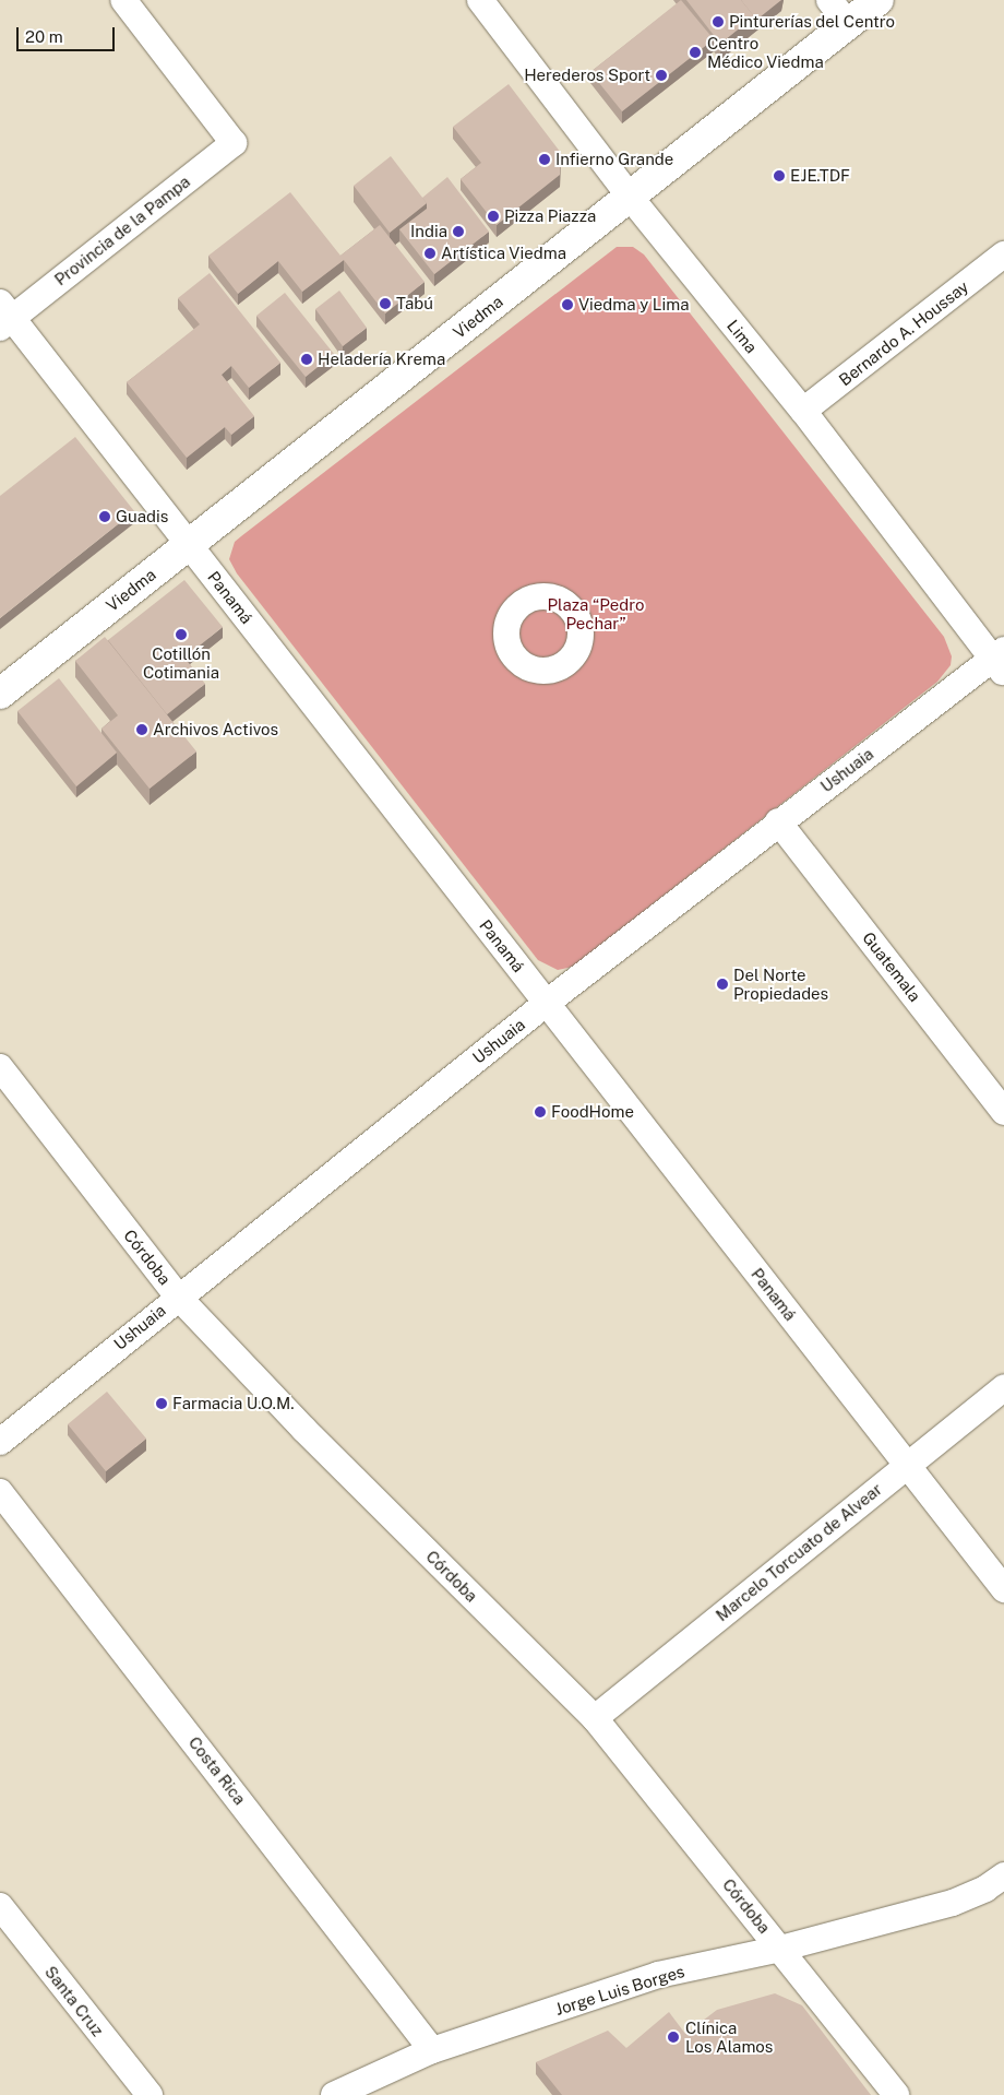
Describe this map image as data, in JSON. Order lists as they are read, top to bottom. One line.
{"streets":{"street":["Provincia de la Pampa","Viedma","Bernardo A. Houssay","Lima","Panamá","Ushuaia","Guatemala","Córdoba","Marcelo Torcuato de Alvear","Costa Rica","Jorge Luis Borges","Santa Cruz"]},"crossings":[["Provincia de la Pampa","Panamá"],["Viedma","Lima"],["Viedma","Panamá"],["Bernardo A. Houssay","Lima"],["Lima","Ushuaia"],["Panamá","Ushuaia"],["Panamá","Marcelo Torcuato de Alvear"],["Ushuaia","Guatemala"],["Ushuaia","Córdoba"],["Córdoba","Marcelo Torcuato de Alvear"],["Córdoba","Jorge Luis Borges"],["Costa Rica","Jorge Luis Borges"]],"parks":["Plaza “Pedro Pechar”"],"places":["Pinturerías del Centro","Centro Médico Viedma","Herederos Sport","Infierno Grande","EJE.TDF","Pizza Piazza","India","Artística Viedma","Tabú","Viedma y Lima","Heladería Krema","Guadis","Cotillón Cotimania","Archivos Activos","Del Norte Propiedades","FoodHome","Farmacia U.O.M.","Clínica Los Alamos"],"scale_bar":"20 m"}
